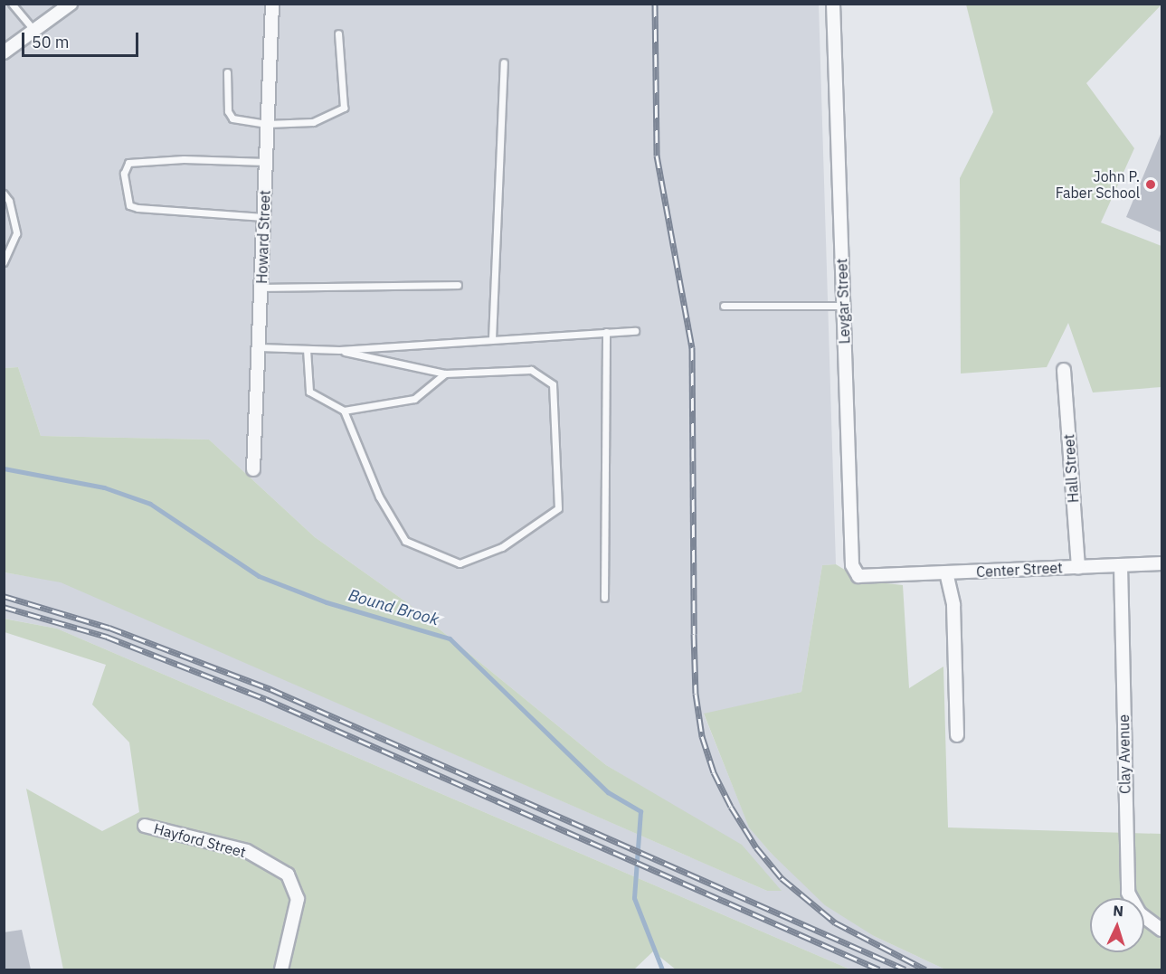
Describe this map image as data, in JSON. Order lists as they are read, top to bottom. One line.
{"streets":{"street":["Howard Street","Levgar Street","Hall Street","Center Street","Clay Avenue","Hayford Street"]},"crossings":[["Levgar Street","Center Street"],["Hall Street","Center Street"],["Center Street","Clay Avenue"]],"water":["Bound Brook"],"places":["John P. Faber School"],"scale_bar":"50 m","north":"top"}
